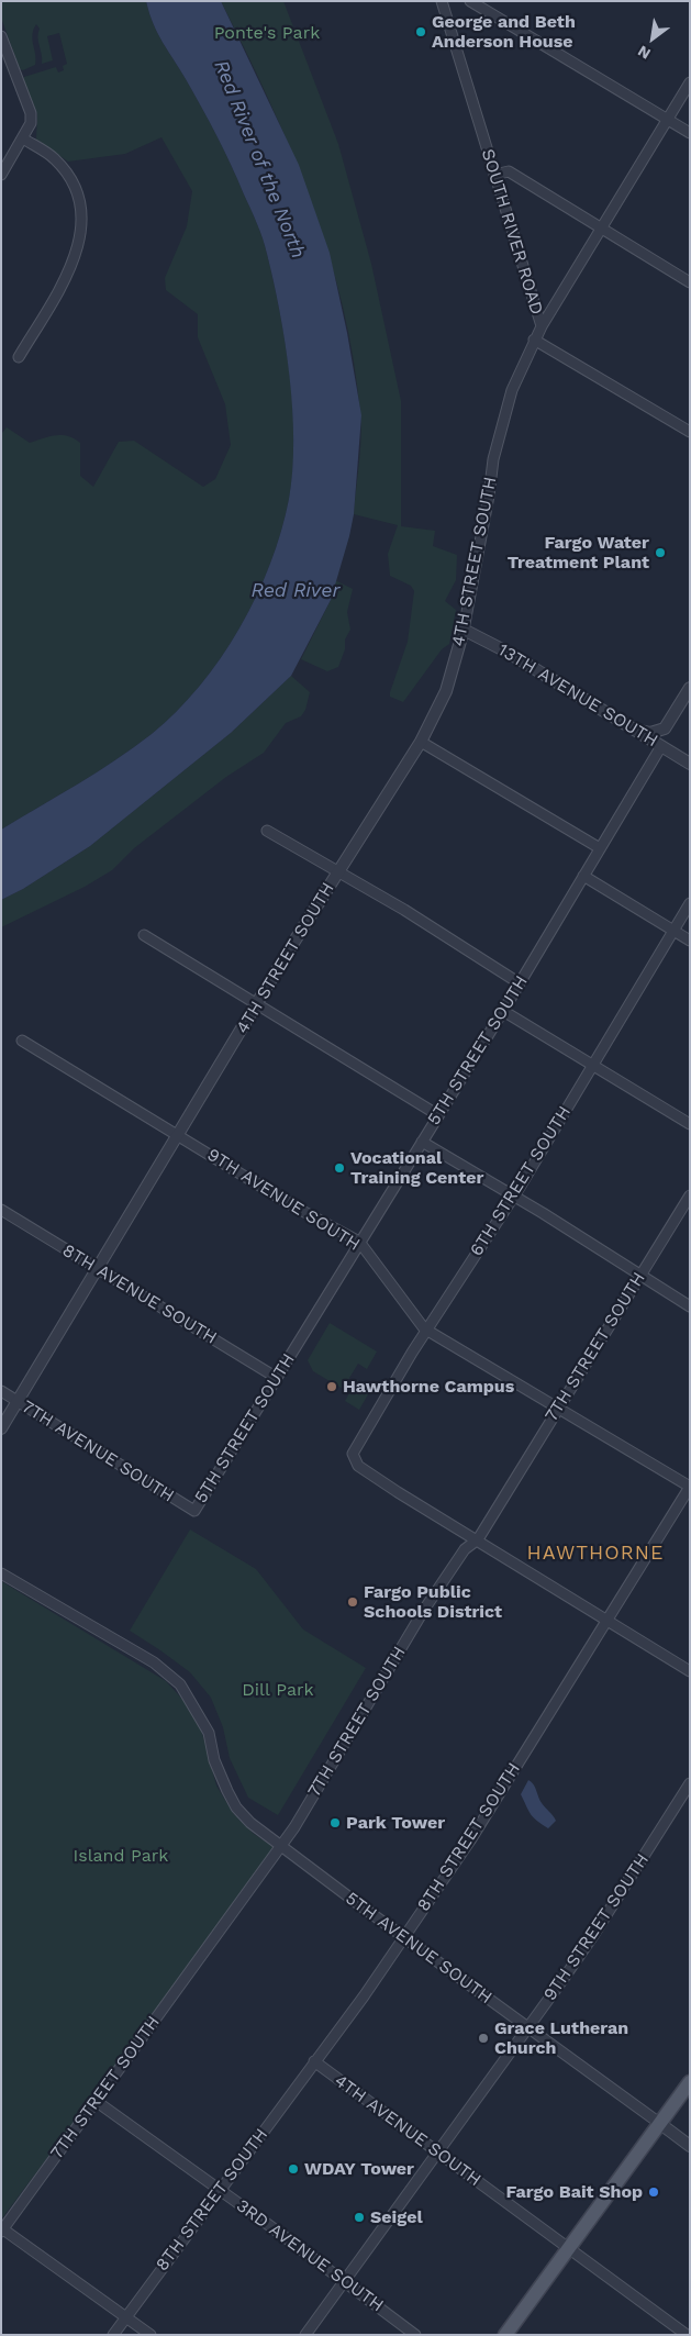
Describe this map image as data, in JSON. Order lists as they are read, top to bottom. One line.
{"streets":{"street":["SOUTH RIVER ROAD","4TH STREET SOUTH","13TH AVENUE SOUTH","5TH STREET SOUTH","6TH STREET SOUTH","9TH AVENUE SOUTH","8TH AVENUE SOUTH","7TH STREET SOUTH","7TH AVENUE SOUTH","8TH STREET SOUTH","9TH STREET SOUTH","5TH AVENUE SOUTH","4TH AVENUE SOUTH","3RD AVENUE SOUTH"]},"crossings":[["SOUTH RIVER ROAD","4TH STREET SOUTH"],["4TH STREET SOUTH","13TH AVENUE SOUTH"],["4TH STREET SOUTH","9TH AVENUE SOUTH"],["4TH STREET SOUTH","8TH AVENUE SOUTH"],["4TH STREET SOUTH","7TH AVENUE SOUTH"],["13TH AVENUE SOUTH","5TH STREET SOUTH"],["5TH STREET SOUTH","9TH AVENUE SOUTH"],["5TH STREET SOUTH","8TH AVENUE SOUTH"],["5TH STREET SOUTH","7TH AVENUE SOUTH"],["6TH STREET SOUTH","9TH AVENUE SOUTH"],["6TH STREET SOUTH","7TH STREET SOUTH"],["9TH AVENUE SOUTH","7TH STREET SOUTH"],["9TH AVENUE SOUTH","8TH STREET SOUTH"],["7TH STREET SOUTH","5TH AVENUE SOUTH"],["7TH STREET SOUTH","3RD AVENUE SOUTH"],["8TH STREET SOUTH","5TH AVENUE SOUTH"],["8TH STREET SOUTH","4TH AVENUE SOUTH"],["8TH STREET SOUTH","3RD AVENUE SOUTH"],["9TH STREET SOUTH","5TH AVENUE SOUTH"],["9TH STREET SOUTH","4TH AVENUE SOUTH"],["9TH STREET SOUTH","3RD AVENUE SOUTH"]],"districts":["HAWTHORNE"],"water":["Red River of the North","Red River"],"parks":["Ponte's Park","Dill Park","Island Park"],"places":["George and Beth Anderson House","Fargo Water Treatment Plant","Vocational Training Center","Hawthorne Campus","Fargo Public Schools District","Park Tower","Grace Lutheran Church","WDAY Tower","Fargo Bait Shop","Seigel"],"north":"bottom left"}
